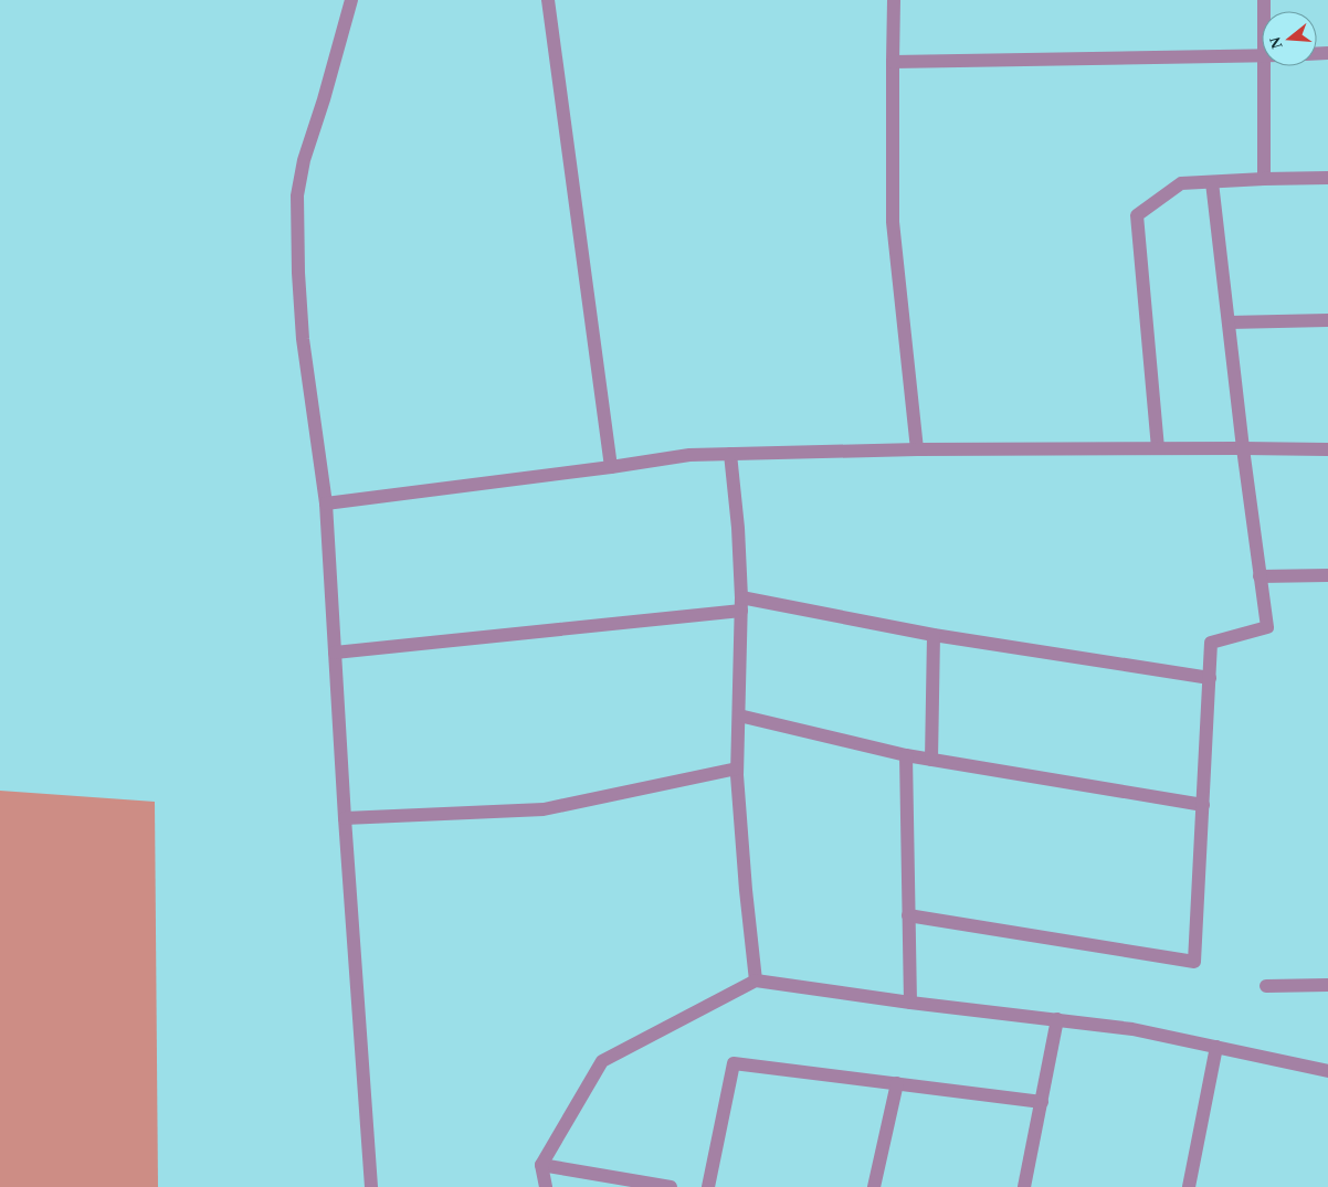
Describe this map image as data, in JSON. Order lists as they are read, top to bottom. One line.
{"north":"left"}
